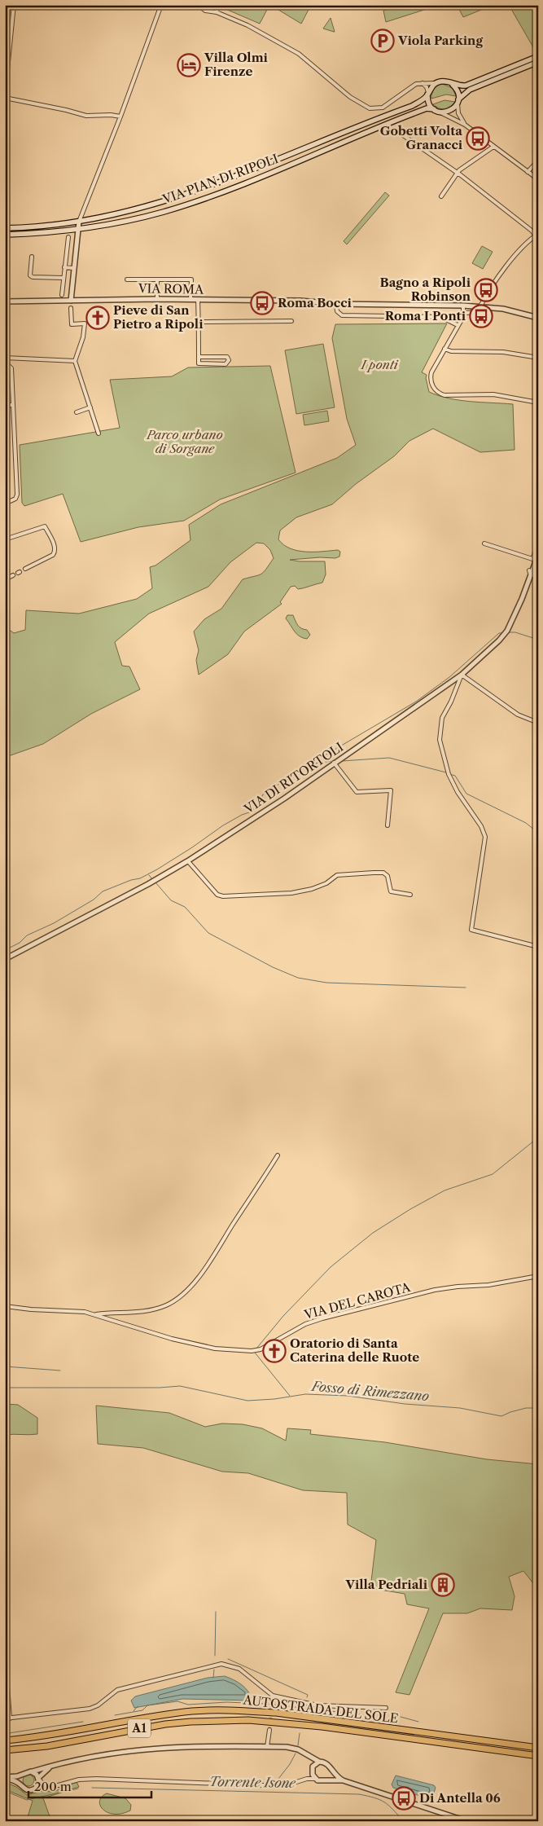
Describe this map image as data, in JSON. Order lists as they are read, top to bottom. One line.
{"streets":{"highway":["AUTOSTRADA DEL SOLE","A1"],"main road":["VIA PIAN DI RIPOLI"],"street":["VIA ROMA","VIA DI RITORTOLI","VIA DEL CAROTA"]},"water":["Fosso di Rimezzano","Torrente Isone"],"parks":["I ponti","Parco urbano di Sorgane"],"places":{"parking":["Viola Parking"],"hotel":["Villa Olmi Firenze"],"bus stop":["Gobetti Volta Granacci","Bagno a Ripoli Robinson","Roma Bocci","Roma I Ponti","Di Antella 06"],"church":["Pieve di San Pietro a Ripoli","Oratorio di Santa Caterina delle Ruote"],"building":["Villa Pedriali"]},"scale_bar":"200 m"}
